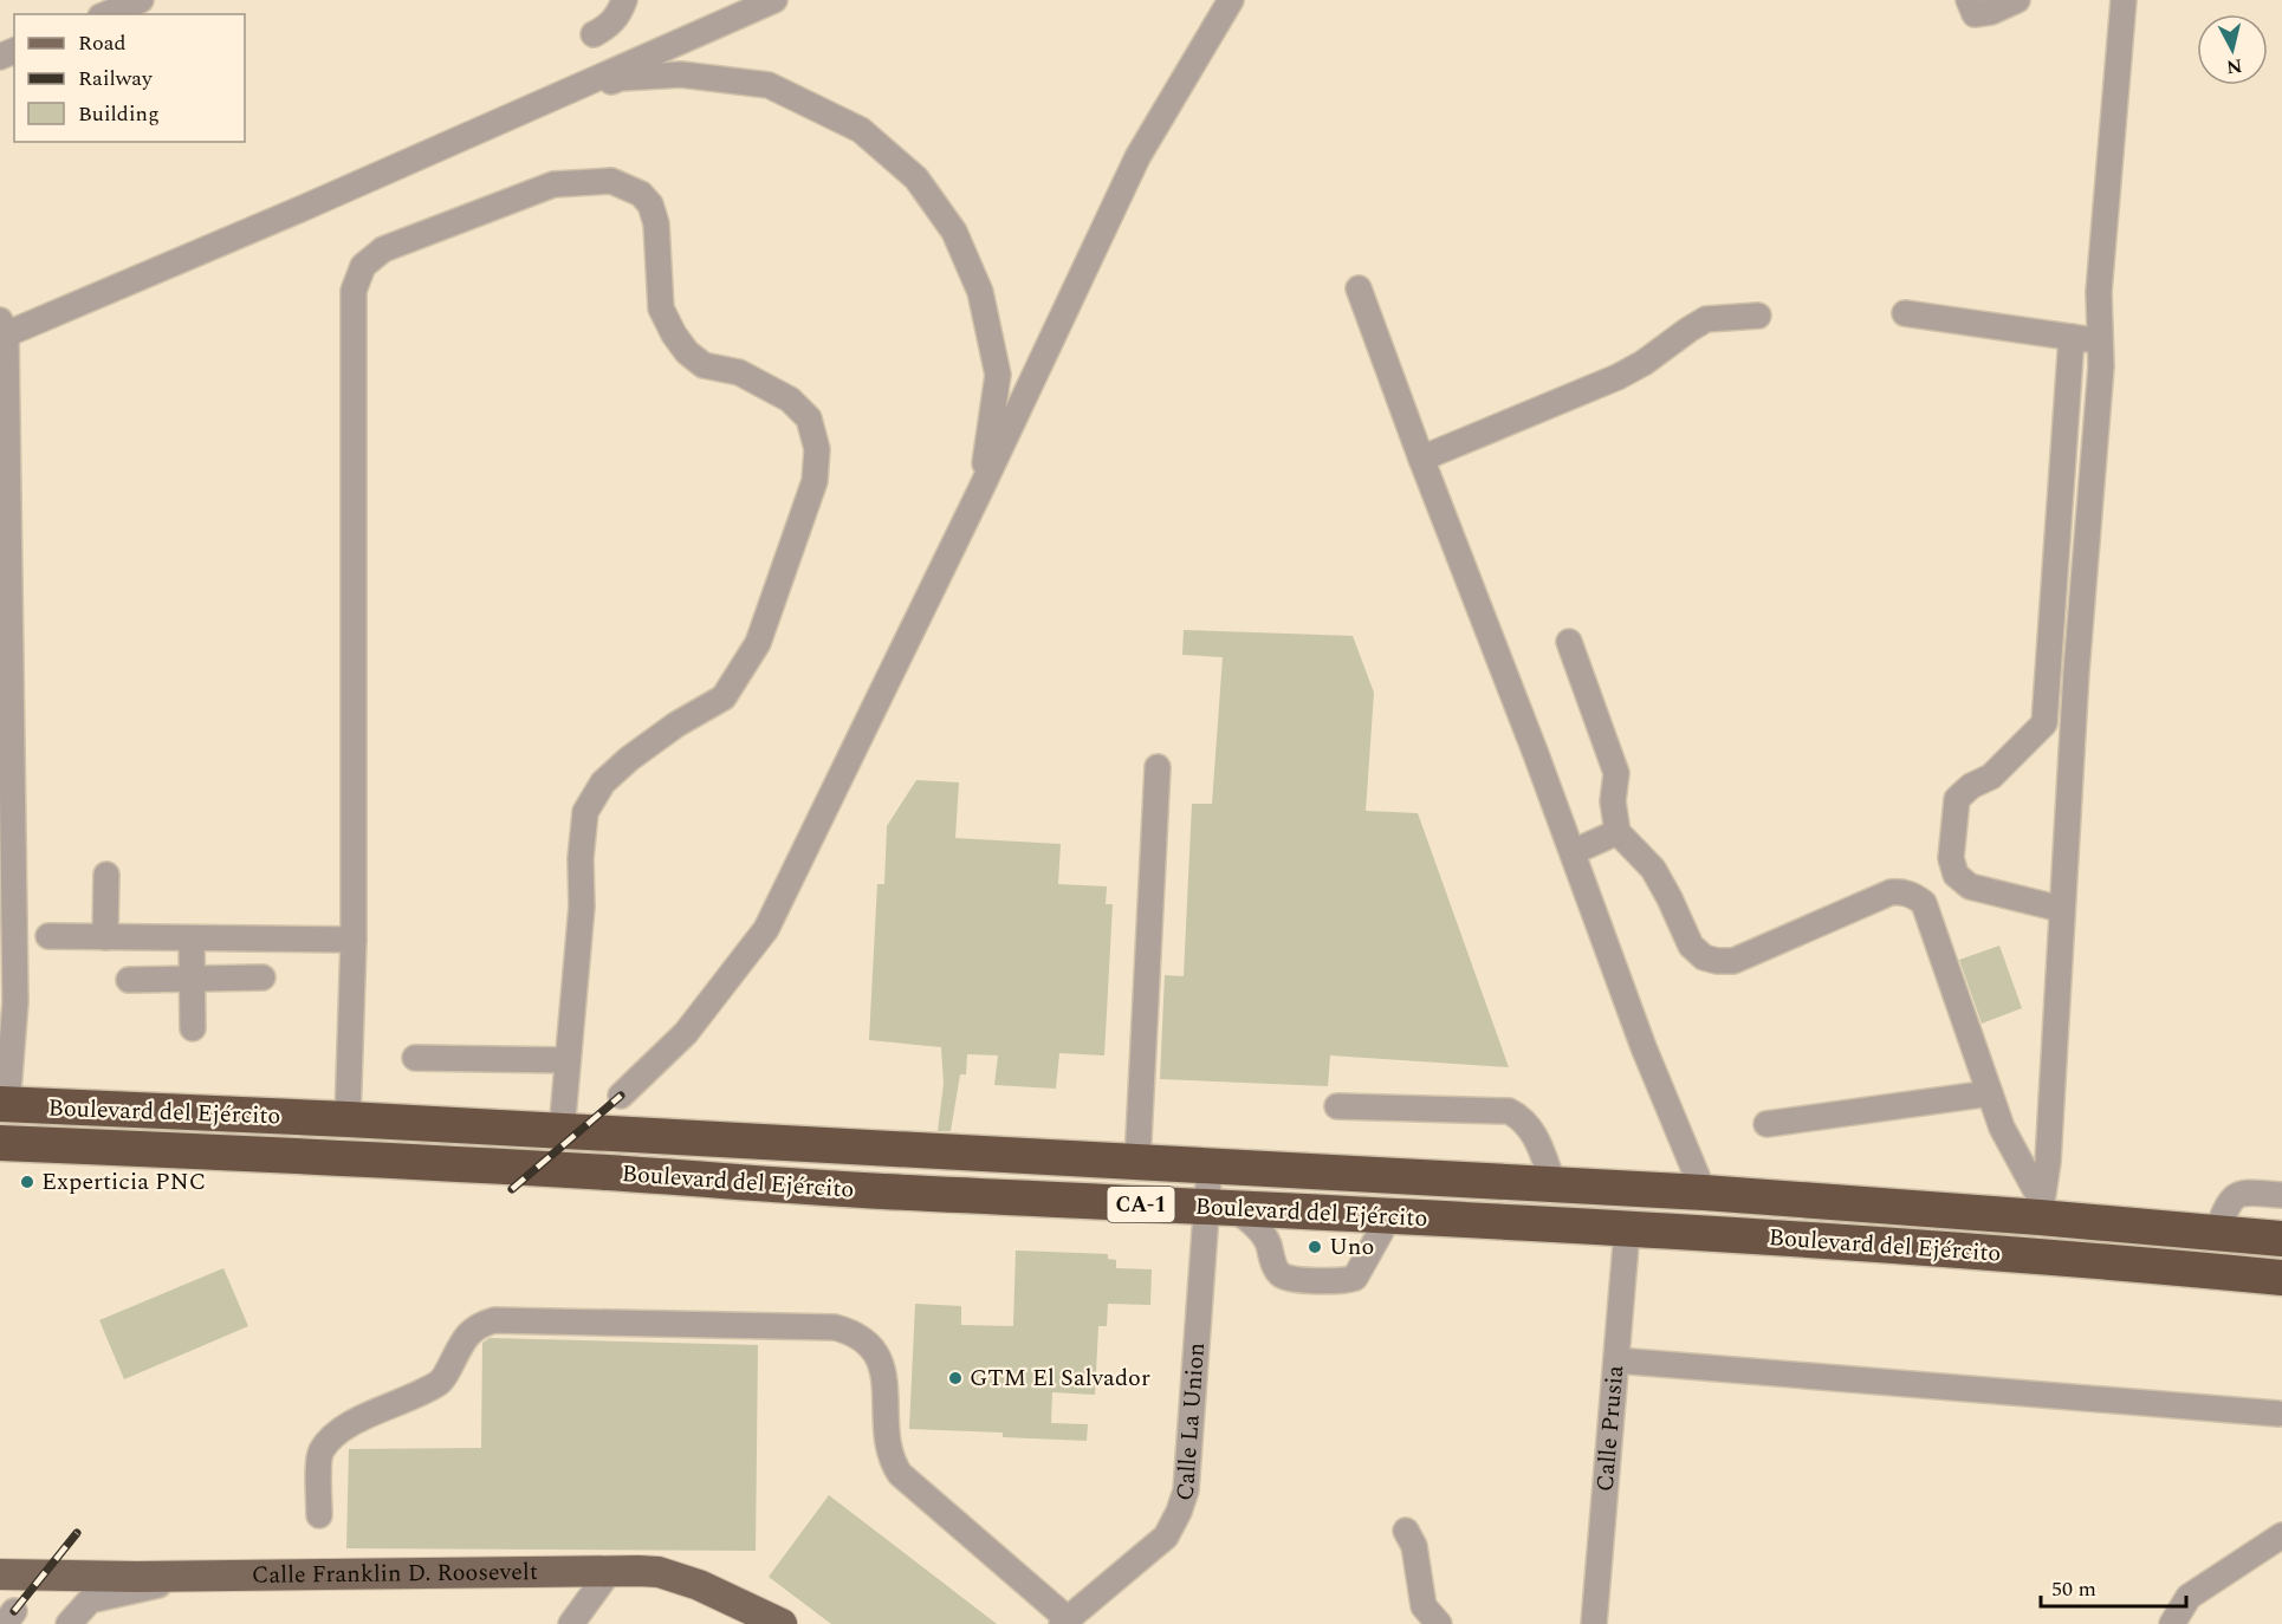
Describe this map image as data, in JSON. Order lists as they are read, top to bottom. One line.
{"streets":{"highway":["Boulevard del Ejército","CA-1"],"main road":["Calle Franklin D. Roosevelt"],"street":["Calle La Union","Calle Prusia"]},"crossings":[["Boulevard del Ejército","Calle La Union"],["Boulevard del Ejército","Calle Prusia"]],"places":["Experticia PNC","Uno","GTM El Salvador"],"legend":["Road","Railway","Building"],"scale_bar":"50 m","north":"bottom"}
